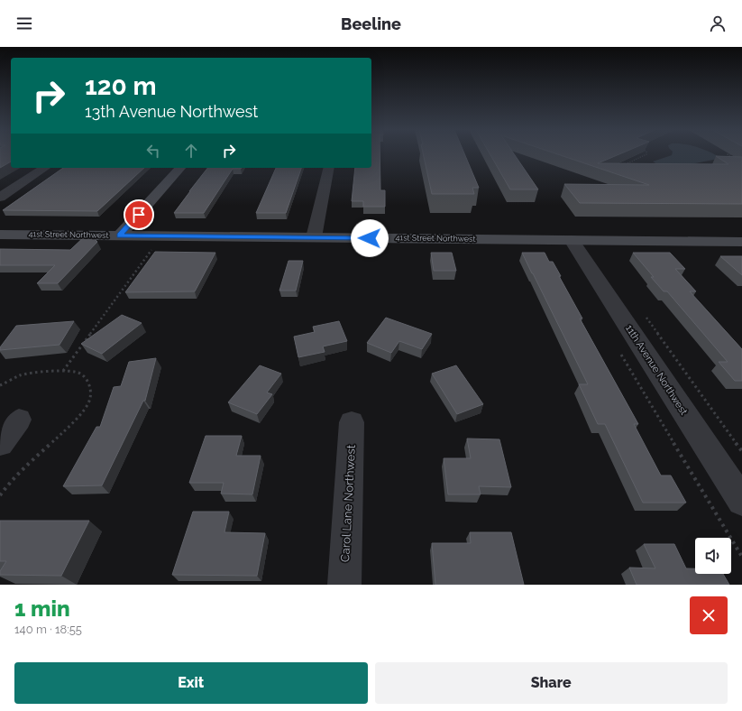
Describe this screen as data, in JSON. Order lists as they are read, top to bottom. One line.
{"streets":{"main road":["41st Street Northwest"],"street":["11th Avenue Northwest","Carol Lane Northwest"]},"crossings":[["41st Street Northwest","11th Avenue Northwest"]],"page":{"header":"Beeline","turn":["120 m","13th Avenue Northwest"],"heading":["1 min","140 m · 18:55"],"buttons":["Exit","Share"]}}
